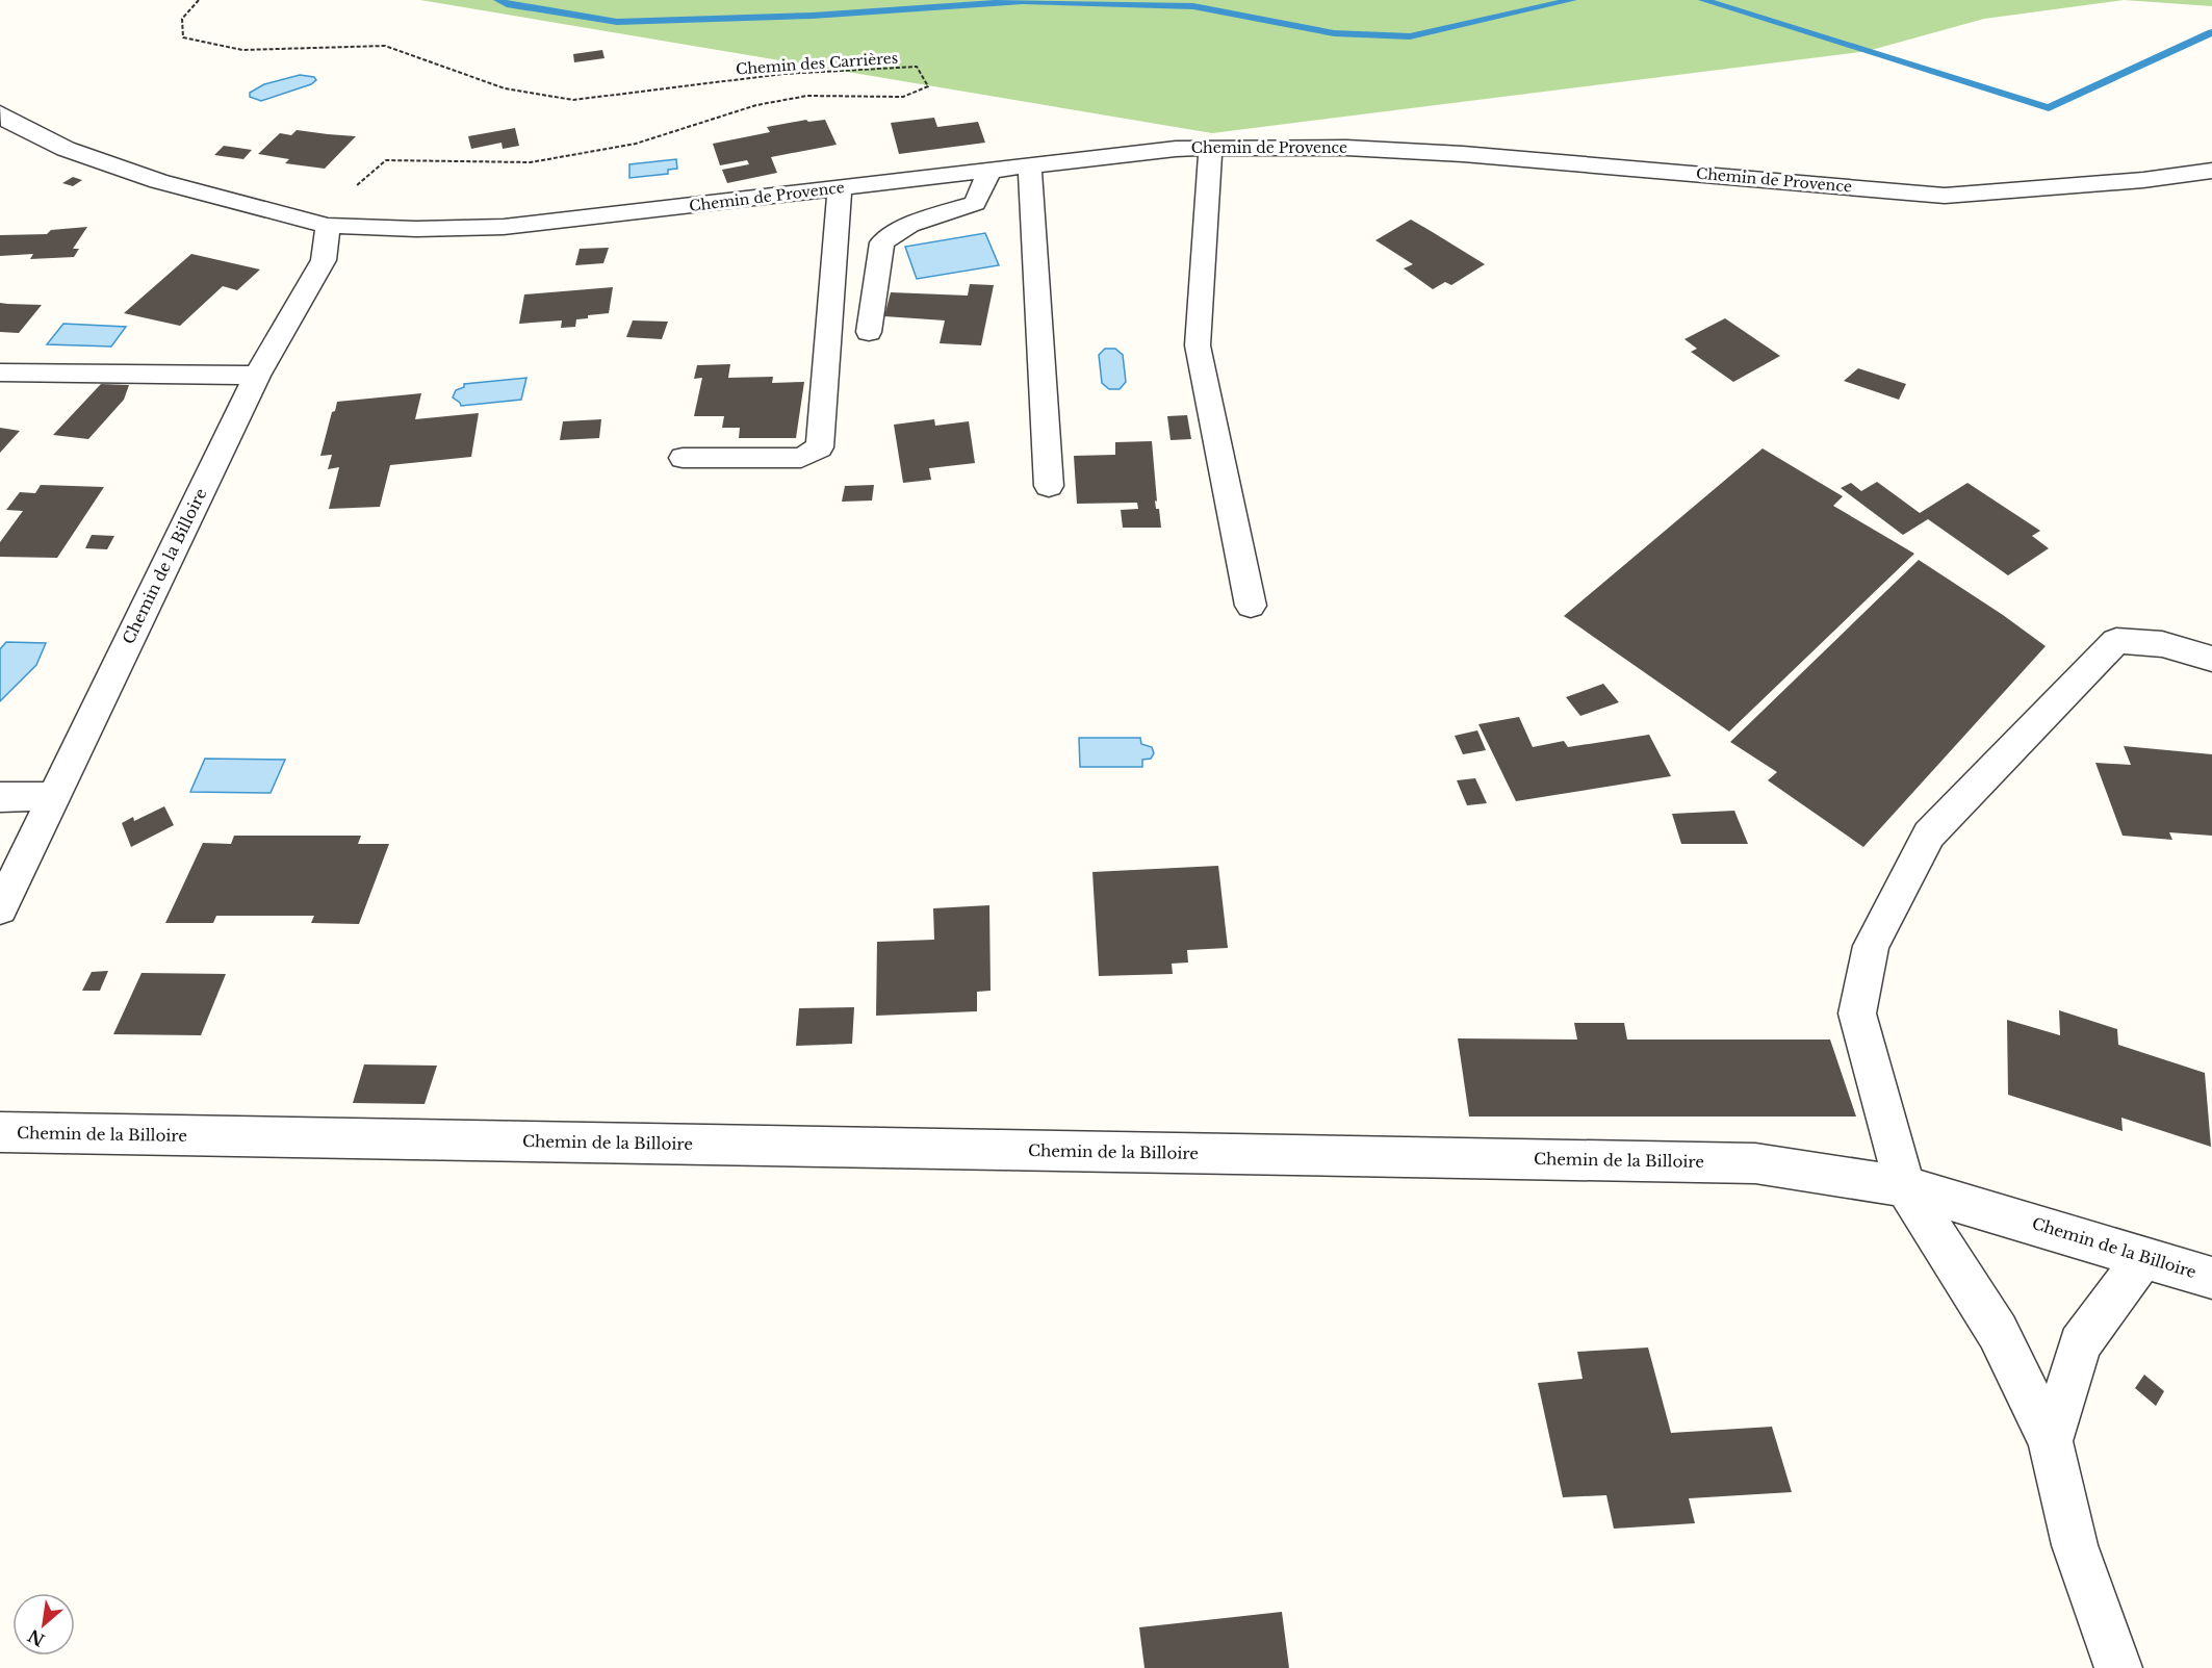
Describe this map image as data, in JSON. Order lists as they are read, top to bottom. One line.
{"streets":{"street":["Chemin de Provence","Chemin de la Billoire"],"path":["Chemin des Carrières"]},"crossings":[["Chemin des Carrières","Chemin de Provence"],["Chemin des Carrières","Chemin de la Billoire"],["Chemin de Provence","Chemin de la Billoire"]],"north":"bottom left"}
